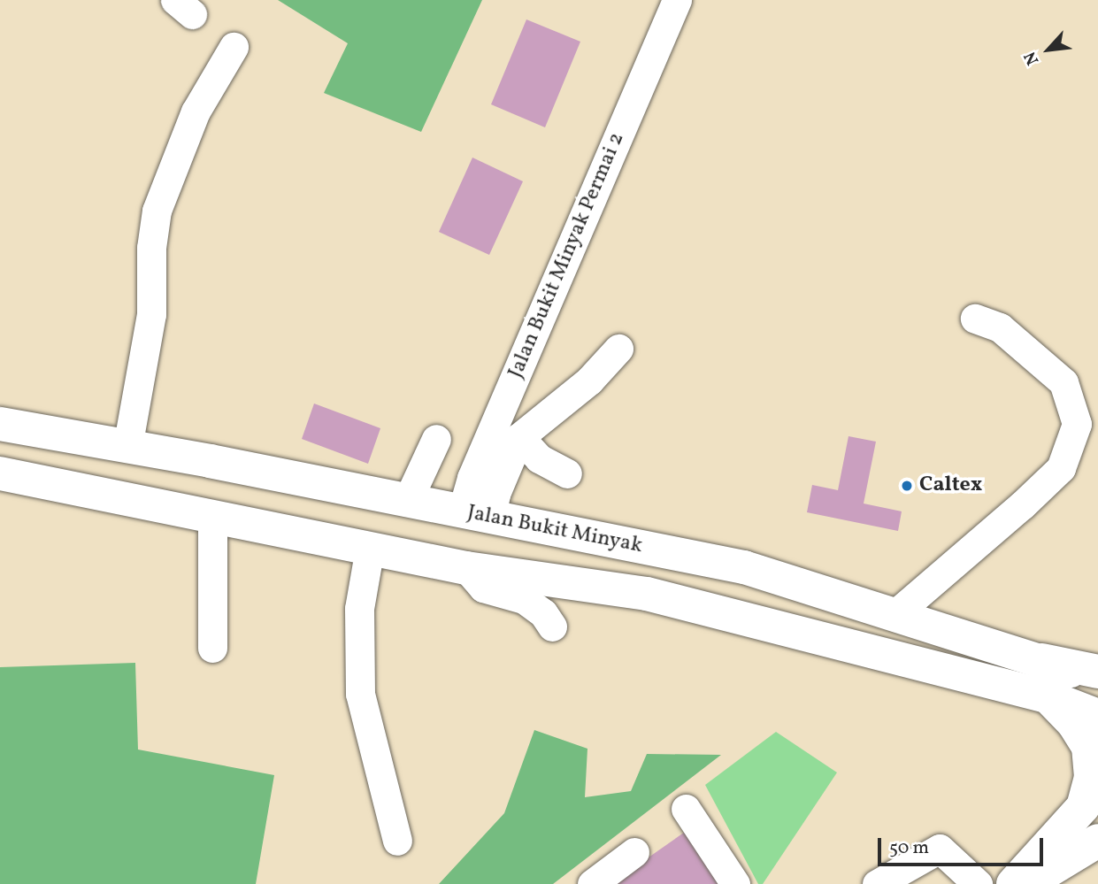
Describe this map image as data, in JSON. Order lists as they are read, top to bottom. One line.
{"streets":{"main road":["Jalan Bukit Minyak"],"street":["Jalan Bukit Minyak Permai 2"]},"crossings":[["Jalan Bukit Minyak Permai 2","Jalan Bukit Minyak"]],"places":["Caltex"],"scale_bar":"50 m","north":"bottom left"}
